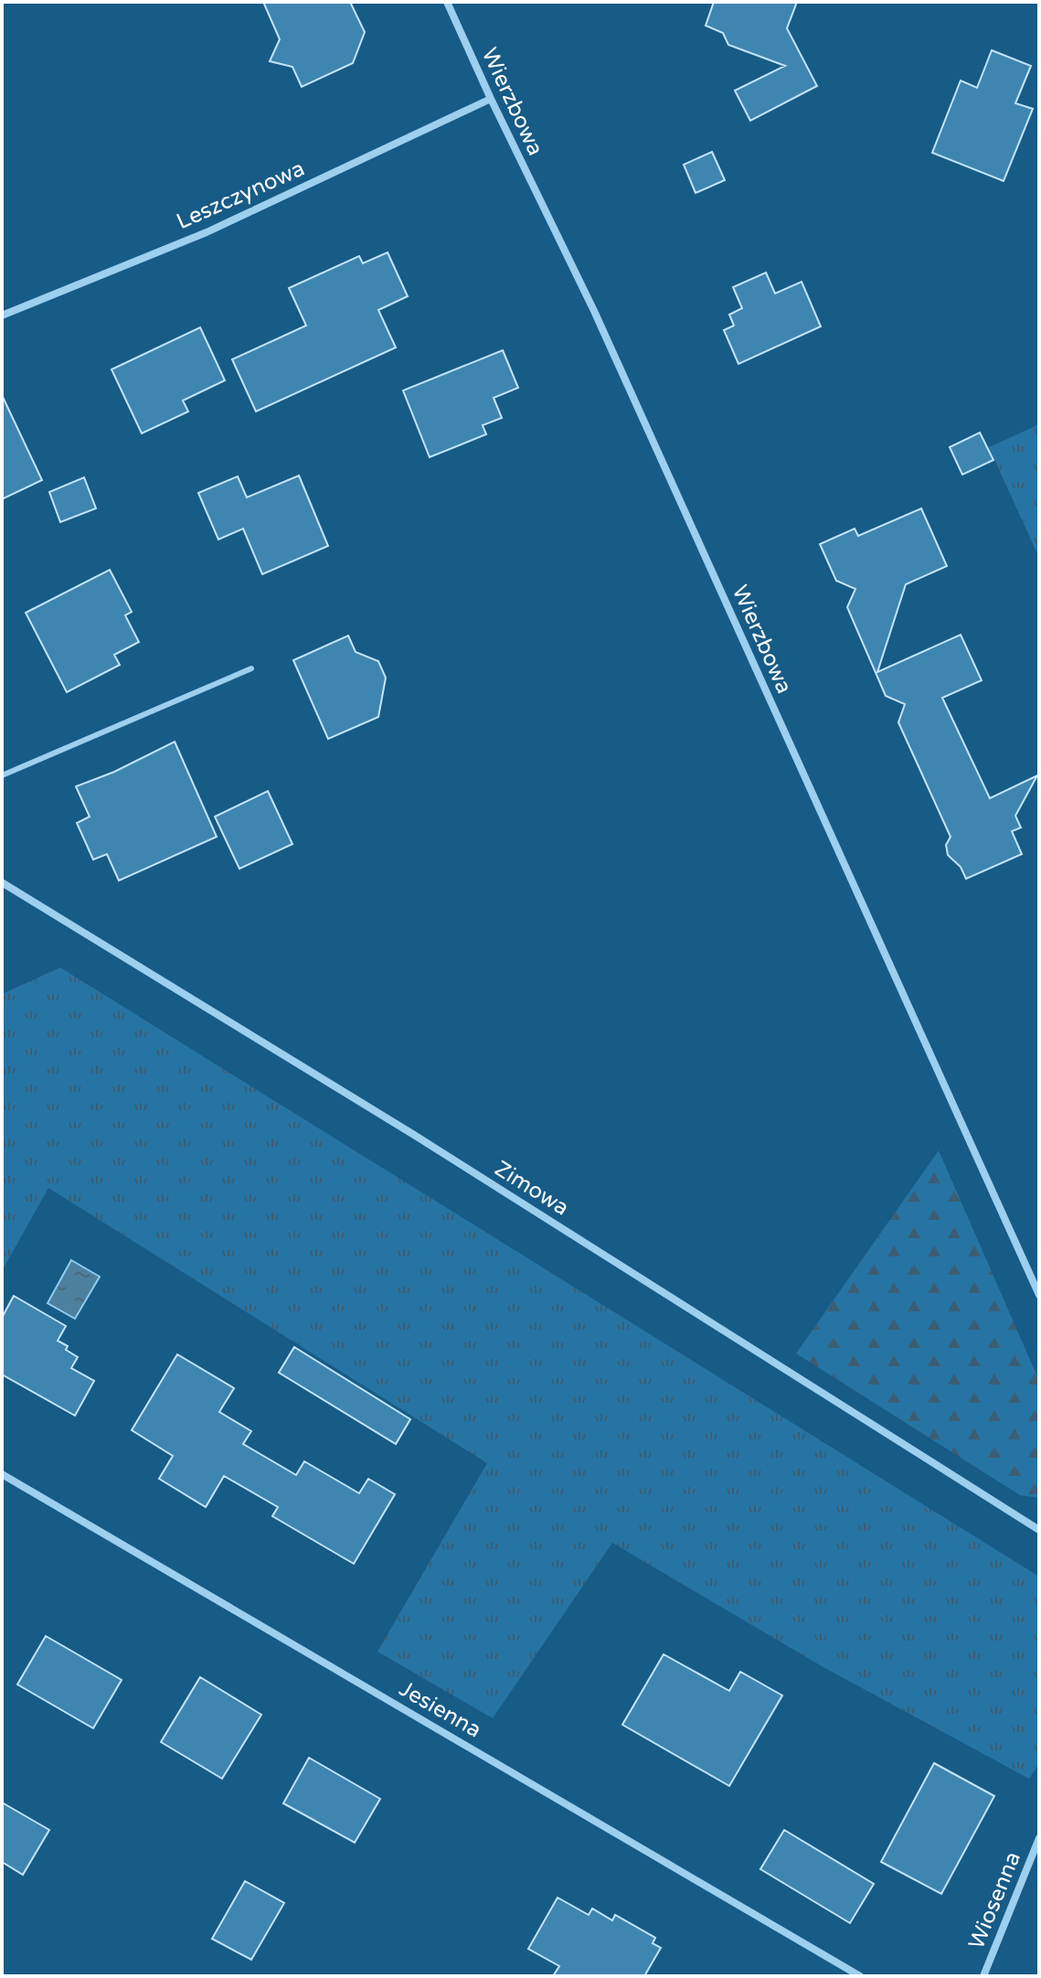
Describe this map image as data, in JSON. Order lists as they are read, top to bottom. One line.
{"streets":{"street":["Wierzbowa","Leszczynowa","Zimowa","Jesienna","Wiosenna"]},"crossings":[["Wierzbowa","Leszczynowa"]]}
